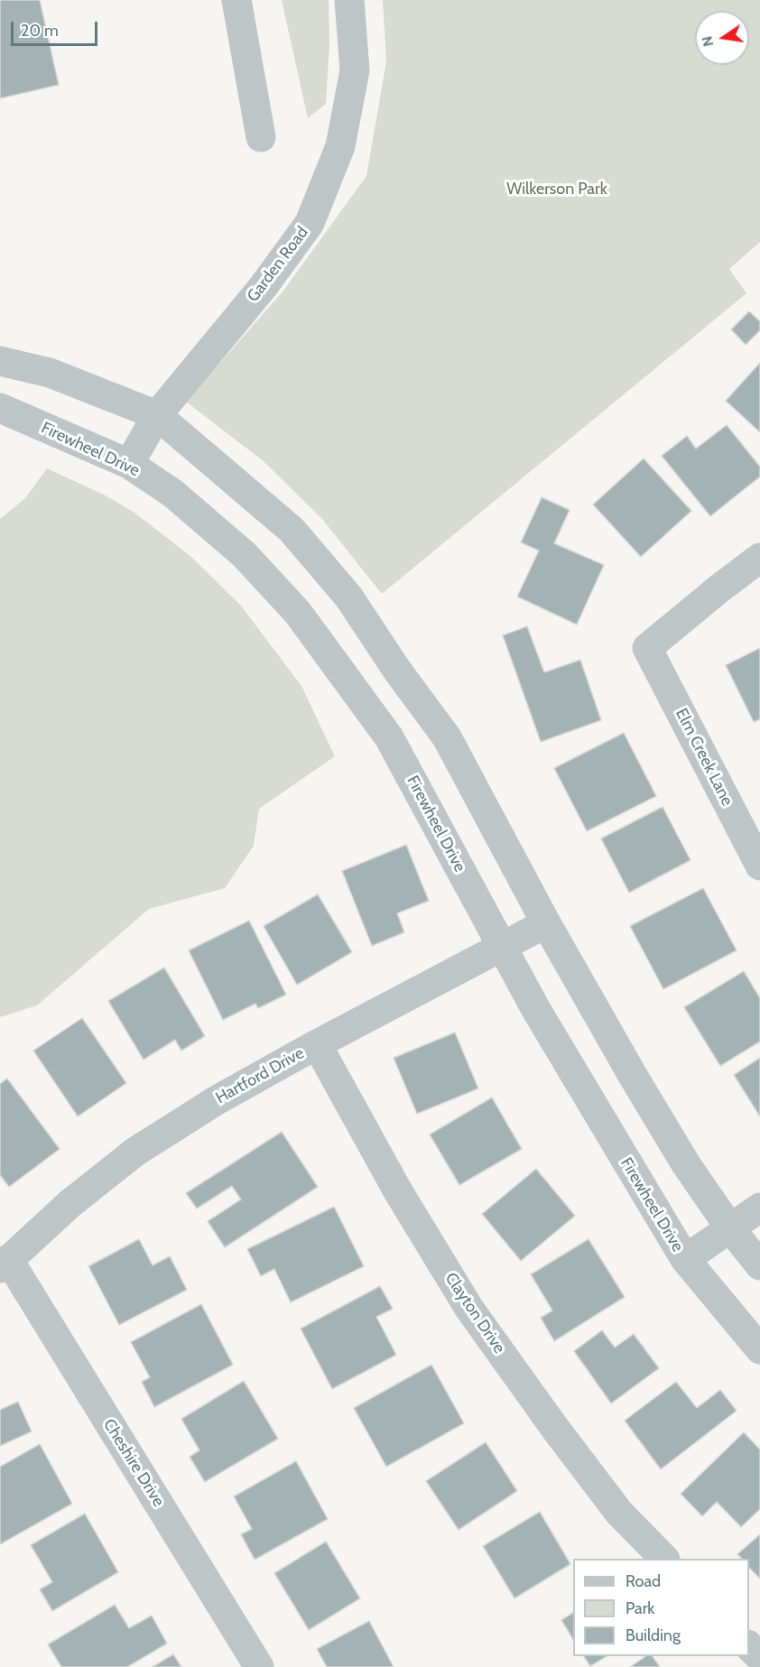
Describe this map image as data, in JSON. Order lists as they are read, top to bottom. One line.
{"streets":{"street":["Garden Road","Firewheel Drive","Elm Creek Lane","Hartford Drive","Clayton Drive","Cheshire Drive"]},"crossings":[["Garden Road","Firewheel Drive"],["Firewheel Drive","Hartford Drive"],["Hartford Drive","Clayton Drive"],["Hartford Drive","Cheshire Drive"]],"parks":["Wilkerson Park"],"legend":["Road","Park","Building"],"scale_bar":"20 m","north":"left"}
